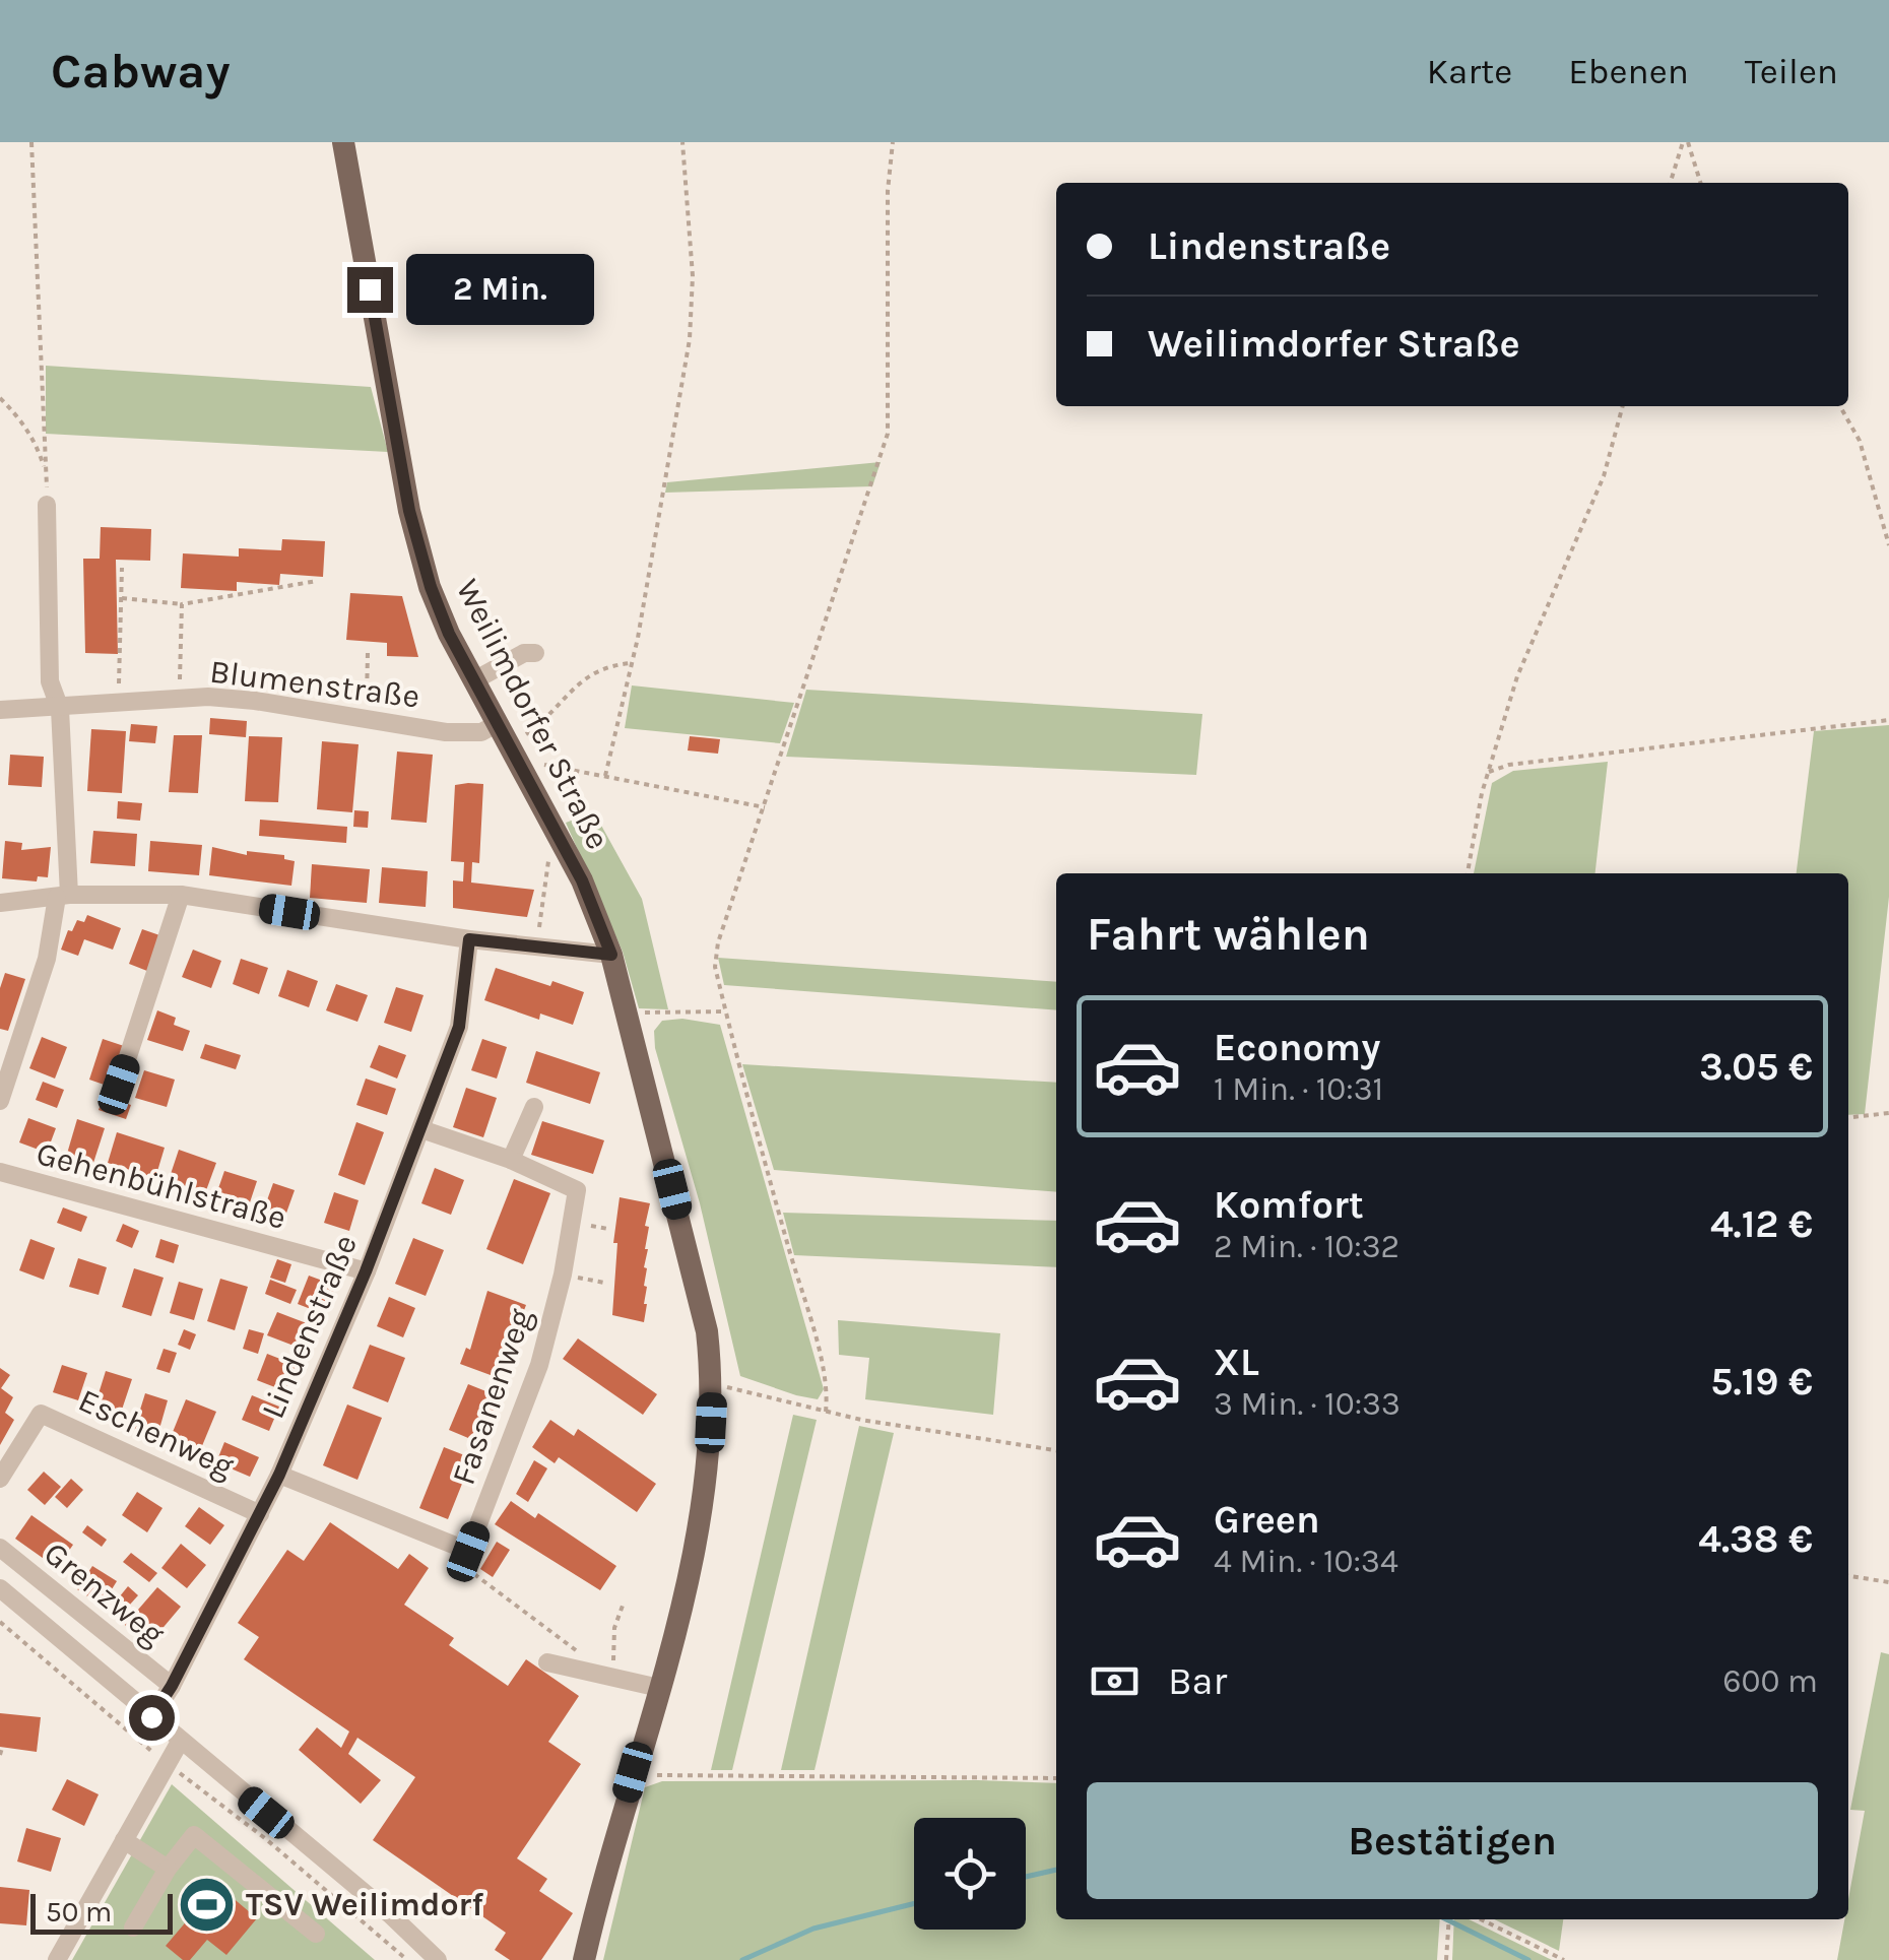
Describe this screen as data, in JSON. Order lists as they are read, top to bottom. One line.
{"streets":{"main road":["Weilimdorfer Straße"],"street":["Blumenstraße","Gehenbühlstraße","Lindenstraße","Fasanenweg","Eschenweg","Grenzweg"]},"crossings":[["Blumenstraße","Weilimdorfer Straße"],["Gehenbühlstraße","Lindenstraße"],["Lindenstraße","Fasanenweg"],["Lindenstraße","Eschenweg"],["Lindenstraße","Grenzweg"]],"places":{"sports":["TSV Weilimdorf"]},"scale_bar":"50 m","page":{"header":"Cabway","nav":["Karte","Ebenen","Teilen"],"banner":["Lindenstraße","Weilimdorfer Straße"],"bubble":"2 Min.","heading":"Fahrt wählen","list":[{"name":"Economy","note":"1 Min. · 10:31","value":"3.05 €"},{"name":"Komfort","note":"2 Min. · 10:32","value":"4.12 €"},{"name":"XL","note":"3 Min. · 10:33","value":"5.19 €"},{"name":"Green","note":"4 Min. · 10:34","value":"4.38 €"}],"pay":["Bar","600 m"],"buttons":"Bestätigen","scale":"50 m"}}
